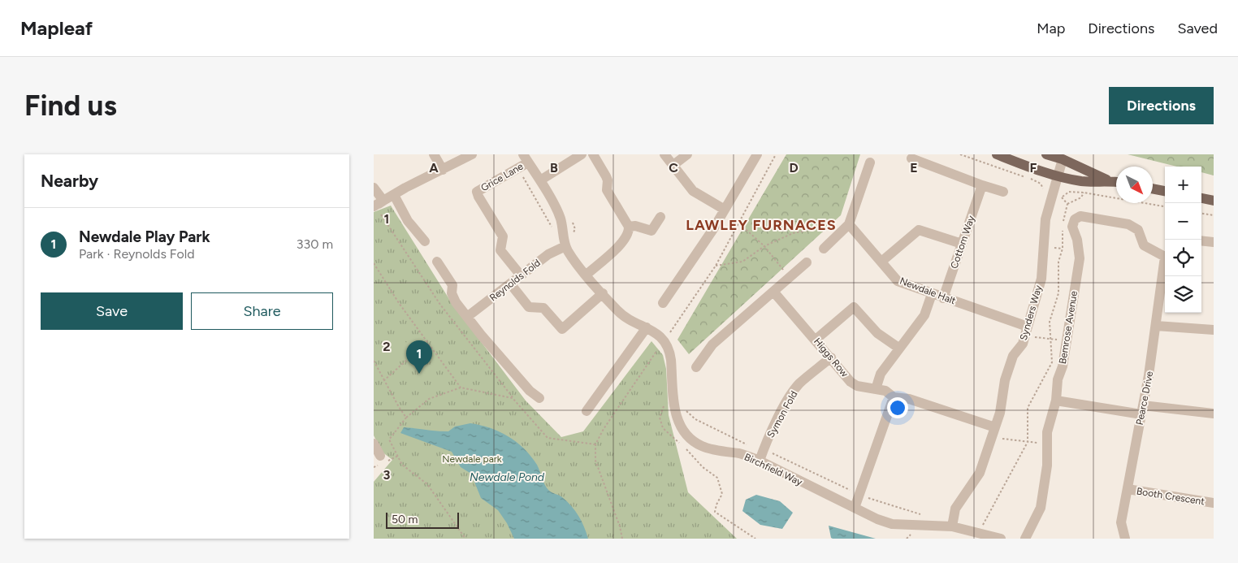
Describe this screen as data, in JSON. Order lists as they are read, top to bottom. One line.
{"streets":{"street":["Grice Lane","Cottom Way","Reynolds Fold","Newdale Halt","Synders Way","Bemrose Avenue","Higgs Row","Pearce Drive","Symon Fold","Birchfield Way","Booth Crescent"]},"crossings":[["Grice Lane","Reynolds Fold"],["Cottom Way","Newdale Halt"],["Newdale Halt","Synders Way"],["Synders Way","Higgs Row"],["Synders Way","Birchfield Way"],["Higgs Row","Symon Fold"],["Pearce Drive","Booth Crescent"],["Symon Fold","Birchfield Way"]],"districts":["LAWLEY FURNACES"],"water":["Newdale Pond"],"parks":["Newdale park"],"scale_bar":"50 m","north":"bottom right","page":{"header":"Mapleaf","nav":["Map","Directions","Saved"],"buttons":["Directions",["Save","Share"]],"title":"Find us","heading":"Nearby","map_buttons":["+","−"],"list":[{"mark":"1","name":"Newdale Play Park","note":"Park · Reynolds Fold","value":"330 m"}],"pins":"1","scale":"50 m"},"grid":{"columns":["A","B","C","D","E","F"],"rows":["1","2","3"]}}
